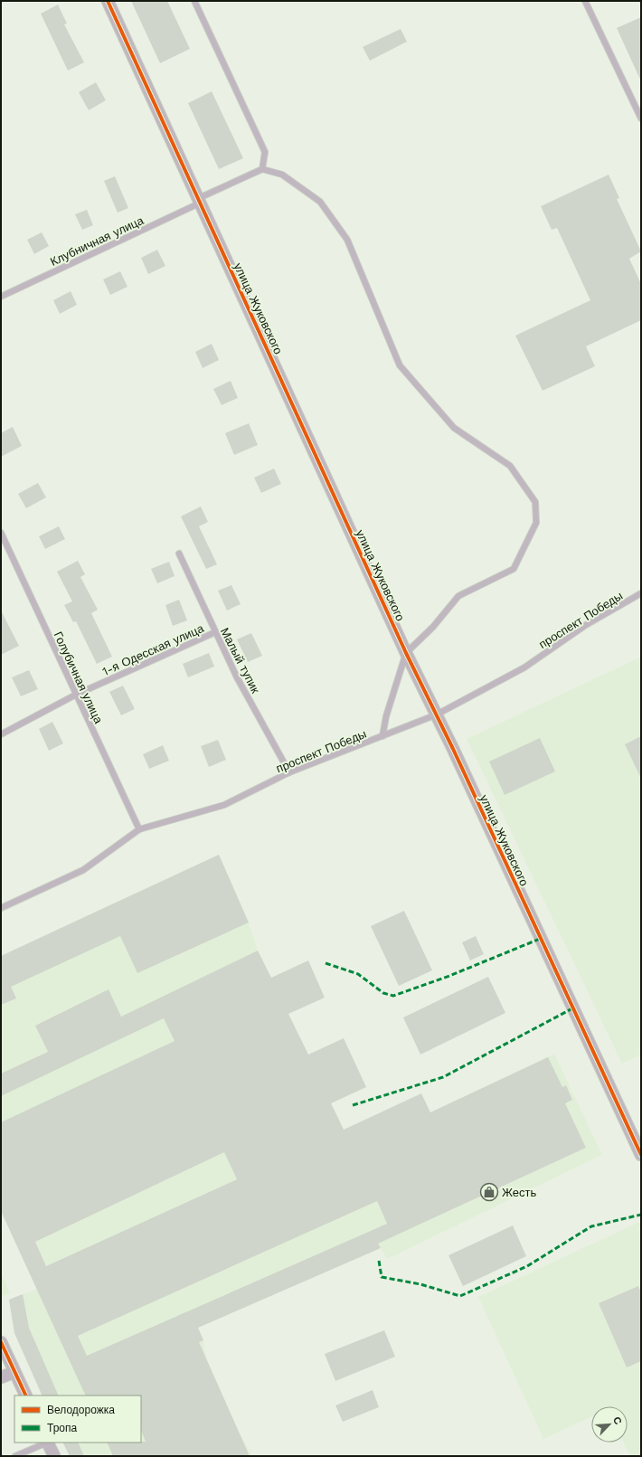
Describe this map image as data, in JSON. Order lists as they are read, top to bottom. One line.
{"streets":{"street":["улица Жуковского"],"lane":["Клубничная улица","проспект Победы","1-я Одесская улица","Малый тупик","Голубичная улица"]},"crossings":[["Клубничная улица","улица Жуковского"],["улица Жуковского","проспект Победы"],["проспект Победы","Малый тупик"],["проспект Победы","Голубичная улица"],["1-я Одесская улица","Малый тупик"],["1-я Одесская улица","Голубичная улица"]],"places":{"shop":["Жесть"]},"legend":["Велодорожка","Тропа"],"north":"top right"}
